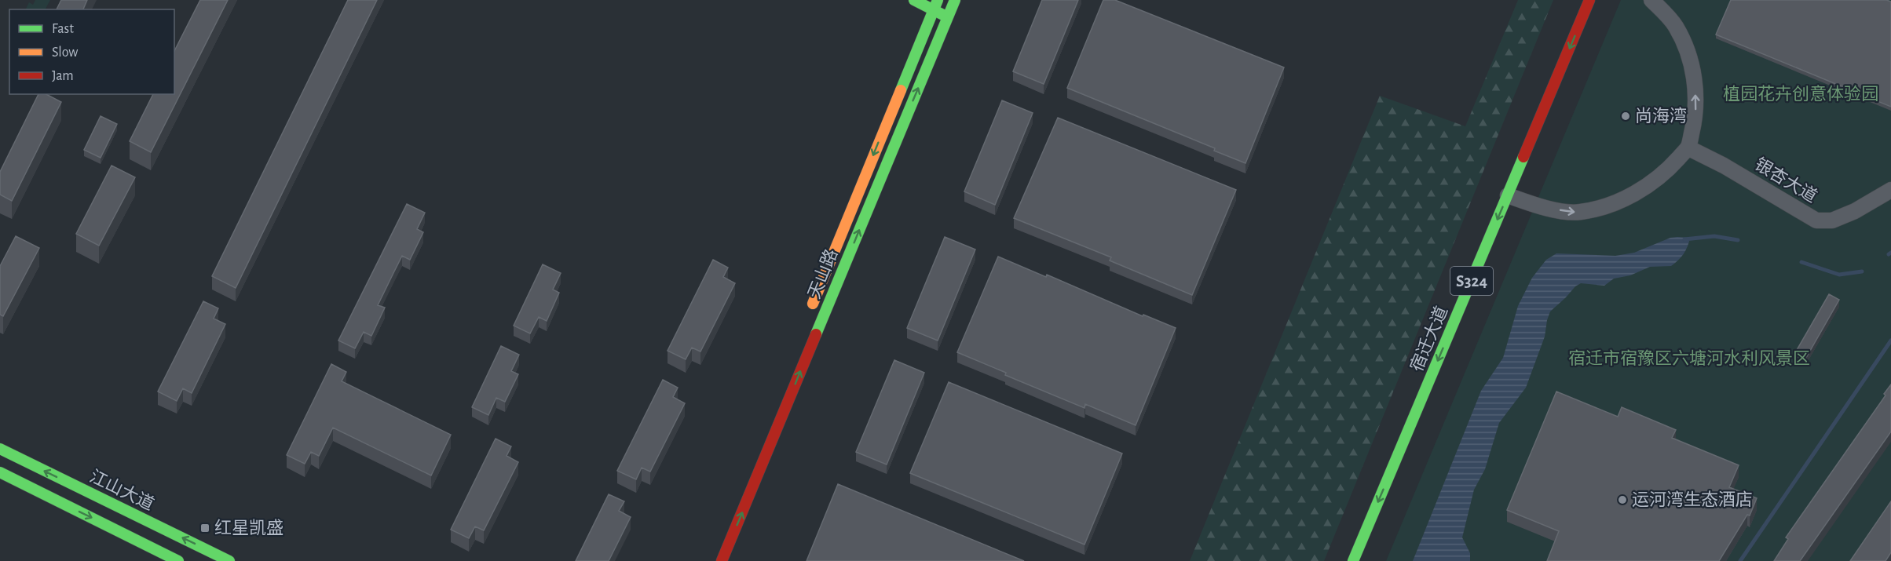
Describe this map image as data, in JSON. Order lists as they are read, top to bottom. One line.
{"streets":{"main road":["天山路","S324","宿迁大道","江山大道"],"street":["银杏大道"]},"one_way":["宿迁大道"],"parks":["植园花卉创意体验园","宿迁市宿豫区六塘河水利风景区"],"places":{"other":["尚海湾","运河湾生态酒店"],"transit":["红星凯盛"]},"legend":["Fast","Slow","Jam"]}
